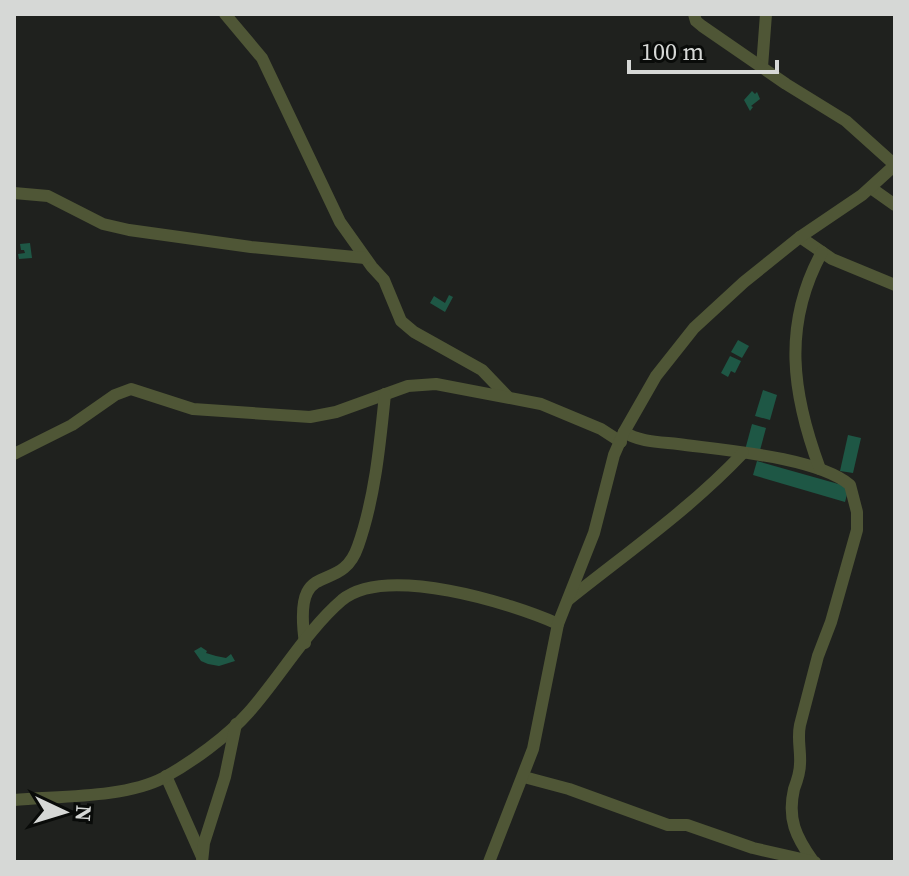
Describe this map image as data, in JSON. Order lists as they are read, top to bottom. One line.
{"scale_bar":"100 m","north":"right"}
